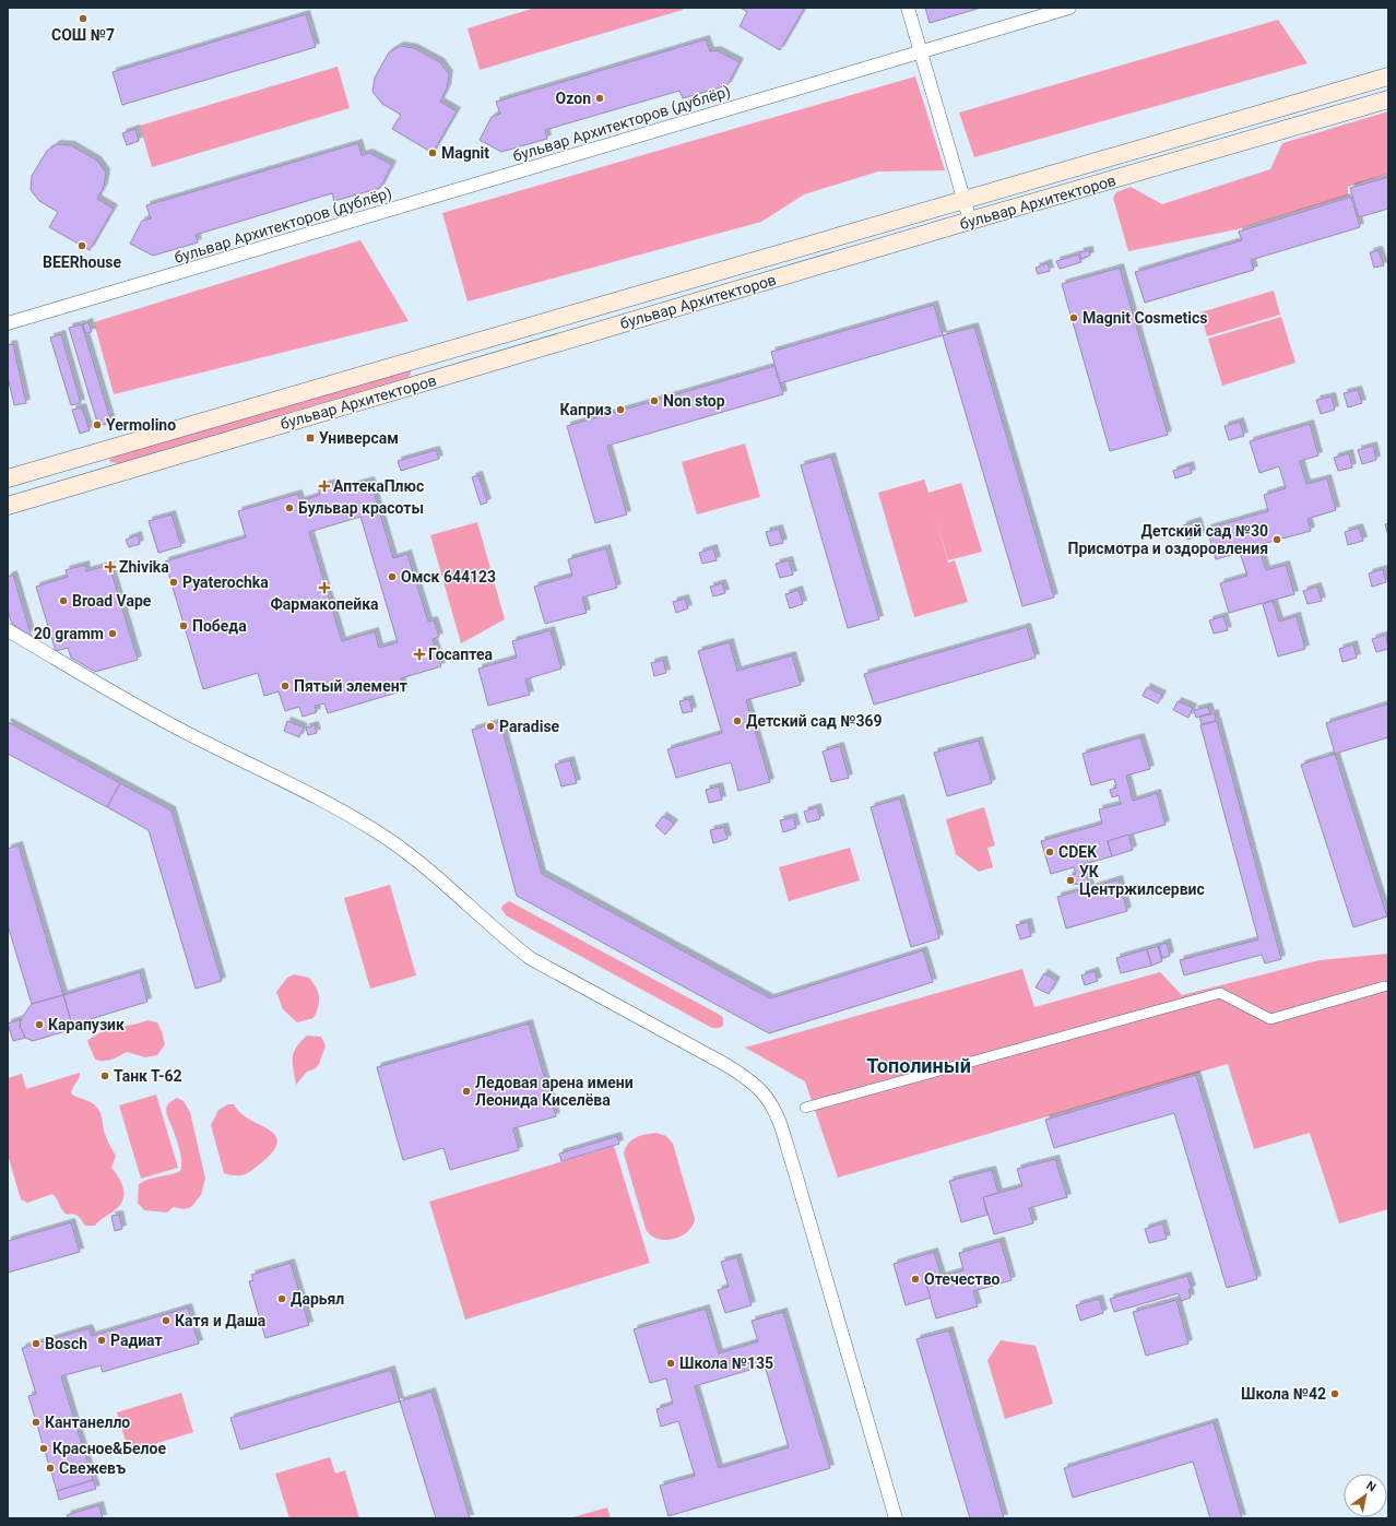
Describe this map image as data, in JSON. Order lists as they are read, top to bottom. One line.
{"streets":{"main road":["бульвар Архитекторов"],"street":["бульвар Архитекторов (дублёр)"]},"districts":["Тополиный"],"places":{"other":["СОШ №7","Ozon","Magnit","BEERhouse","Magnit Cosmetics","Non stop","Каприз","Yermolino","Бульвар красоты","Детский сад №30 Присмотра и оздоровления","Омск 644123","Pyaterochka","Broad Vape","Победа","20 gramm","Пятый элемент","Детский сад №369","Paradise","CDEK","УК Центржилсервис","Карапузик","Танк Т-62","Ледовая арена имени Леонида Киселёва","Отечество","Дарьял","Катя и Даша","Радиат","Bosch","Школа №135","Школа №42","Кантанелло","Красное&Белое","Свежевъ"],"transit":["Универсам"],"health":["АптекаПлюс","Zhivika","Фармакопейка","Госаптеа"]},"north":"top right"}
